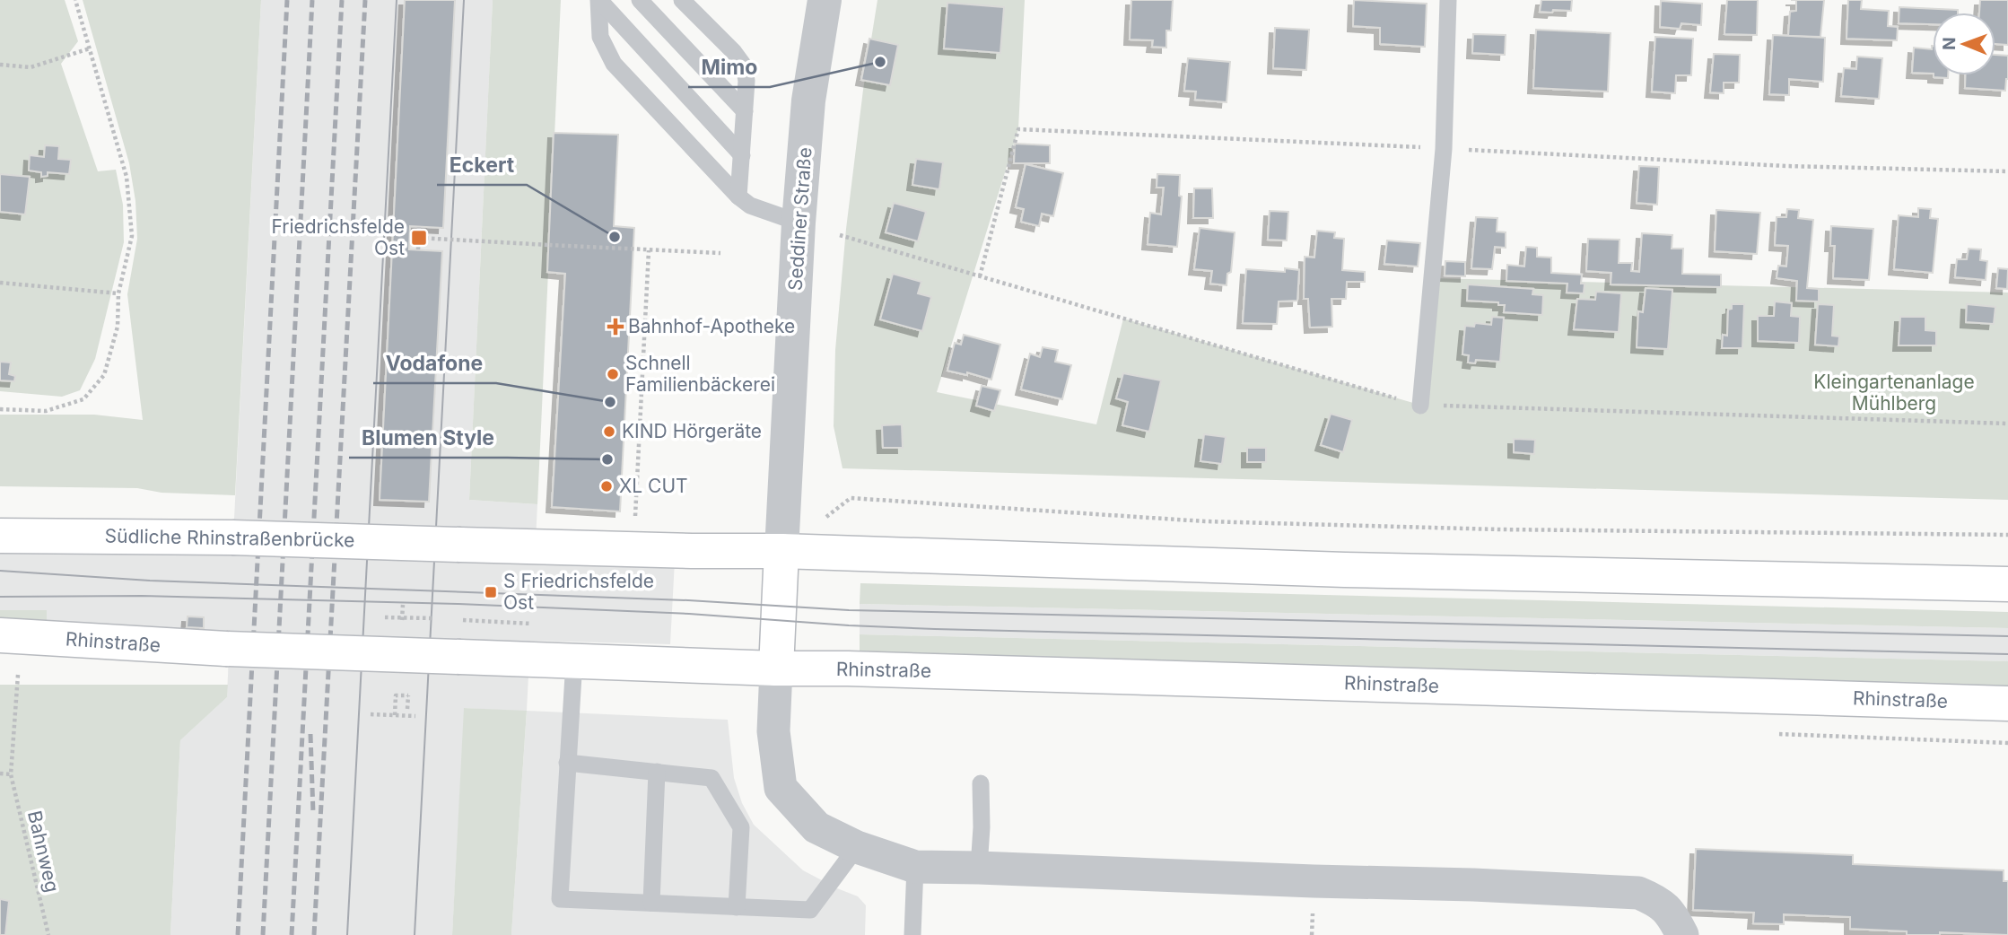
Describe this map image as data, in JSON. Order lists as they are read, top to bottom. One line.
{"streets":{"main road":["Südliche Rhinstraßenbrücke","Rhinstraße"],"street":["Seddiner Straße"],"path":["Bahnweg"]},"crossings":[["Seddiner Straße","Südliche Rhinstraßenbrücke"]],"parks":["Kleingartenanlage Mühlberg"],"places":{"other":["Mimo","Eckert","Schnell Familienbäckerei","Vodafone","KIND Hörgeräte","Blumen Style","XL CUT"],"transit":["Friedrichsfelde Ost","S Friedrichsfelde Ost"],"health":["Bahnhof-Apotheke"]},"north":"left"}
